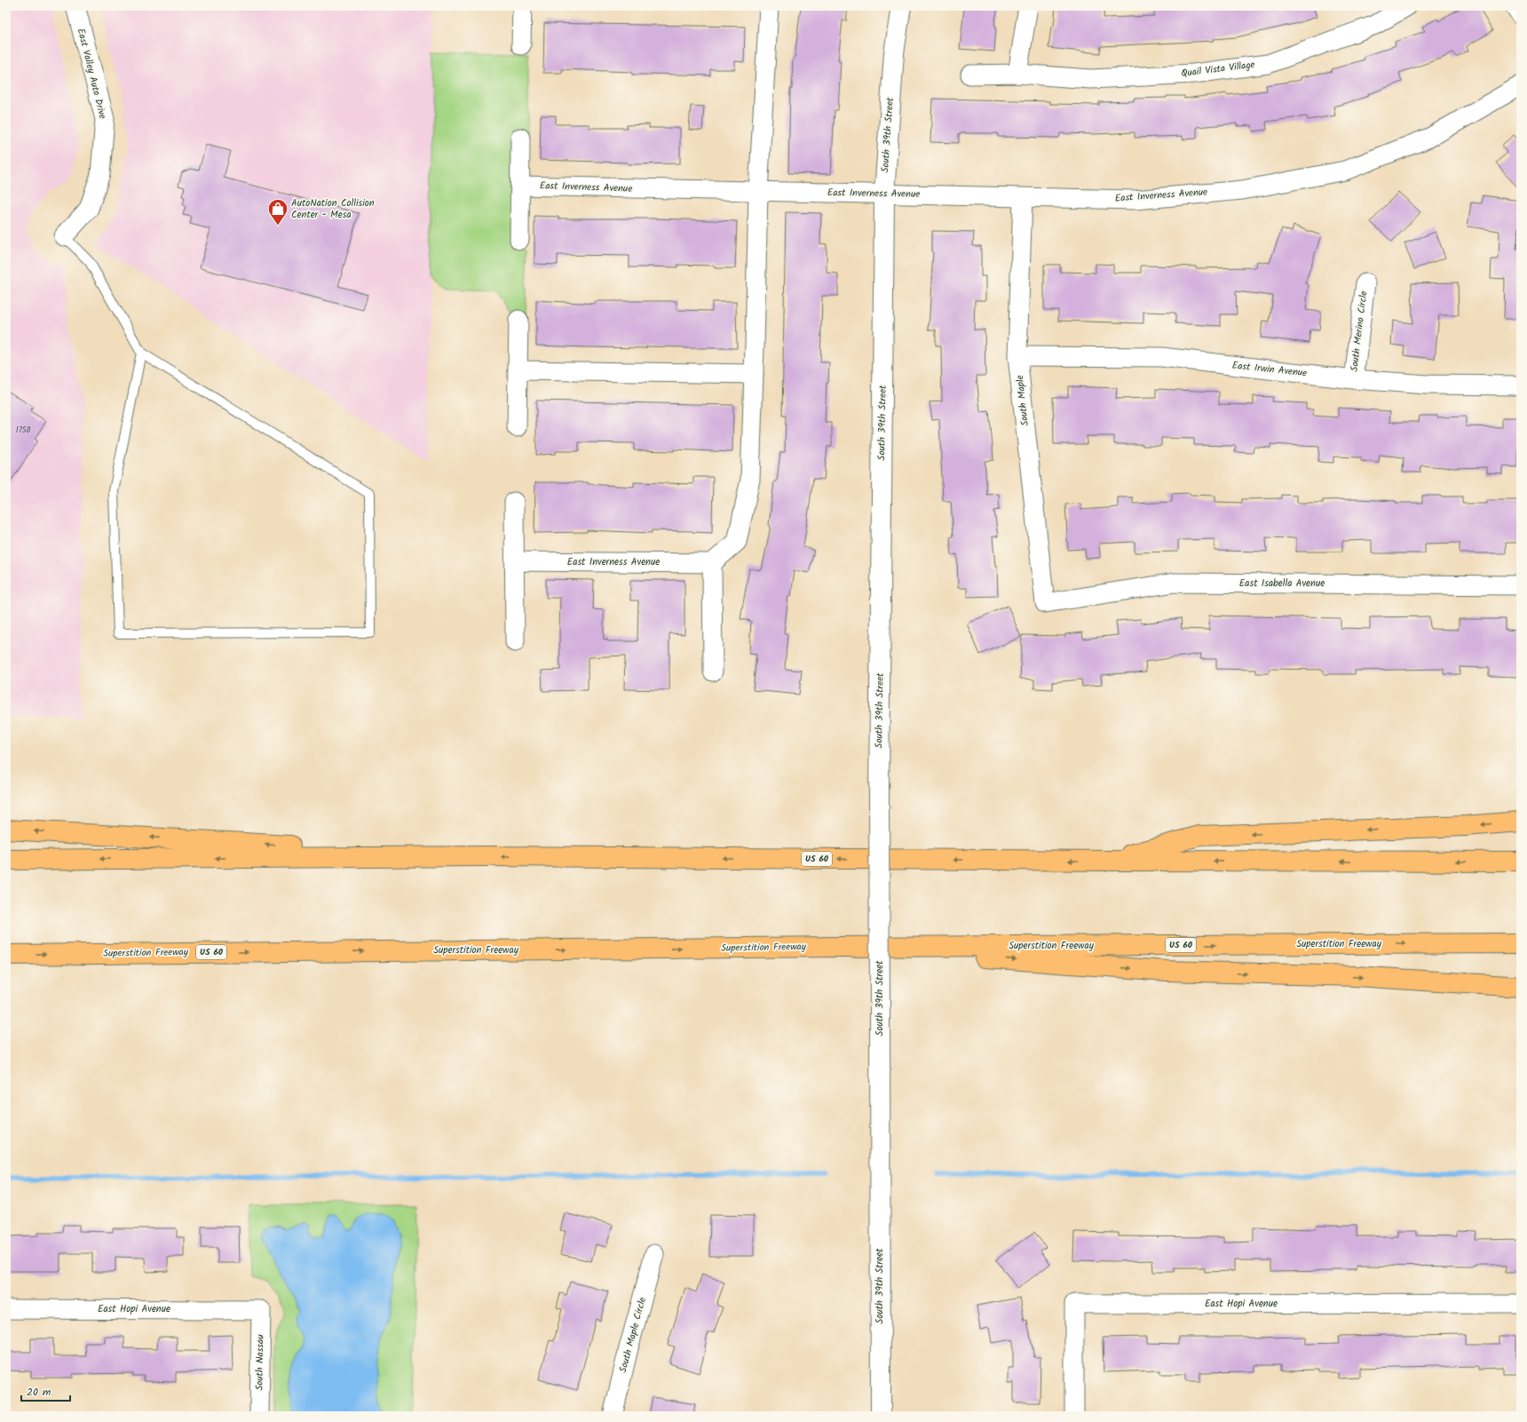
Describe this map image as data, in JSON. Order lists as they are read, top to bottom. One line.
{"streets":{"highway":["US 60","Superstition Freeway"],"street":["Quail Vista Village","East Valley Auto Drive","South 39th Street","East Inverness Avenue","South Merino Circle","East Irwin Avenue","South Maple","East Isabella Avenue","East Hopi Avenue","South Maple Circle","South Nassau"]},"crossings":[["South 39th Street","East Inverness Avenue"],["East Inverness Avenue","South Maple"],["South Merino Circle","East Irwin Avenue"],["East Irwin Avenue","South Maple"],["South Maple","East Isabella Avenue"],["East Hopi Avenue","South Nassau"]],"places":{"shop":["AutoNation Collision Center - Mesa"]},"house_numbers":["1750"],"scale_bar":"20 m"}
